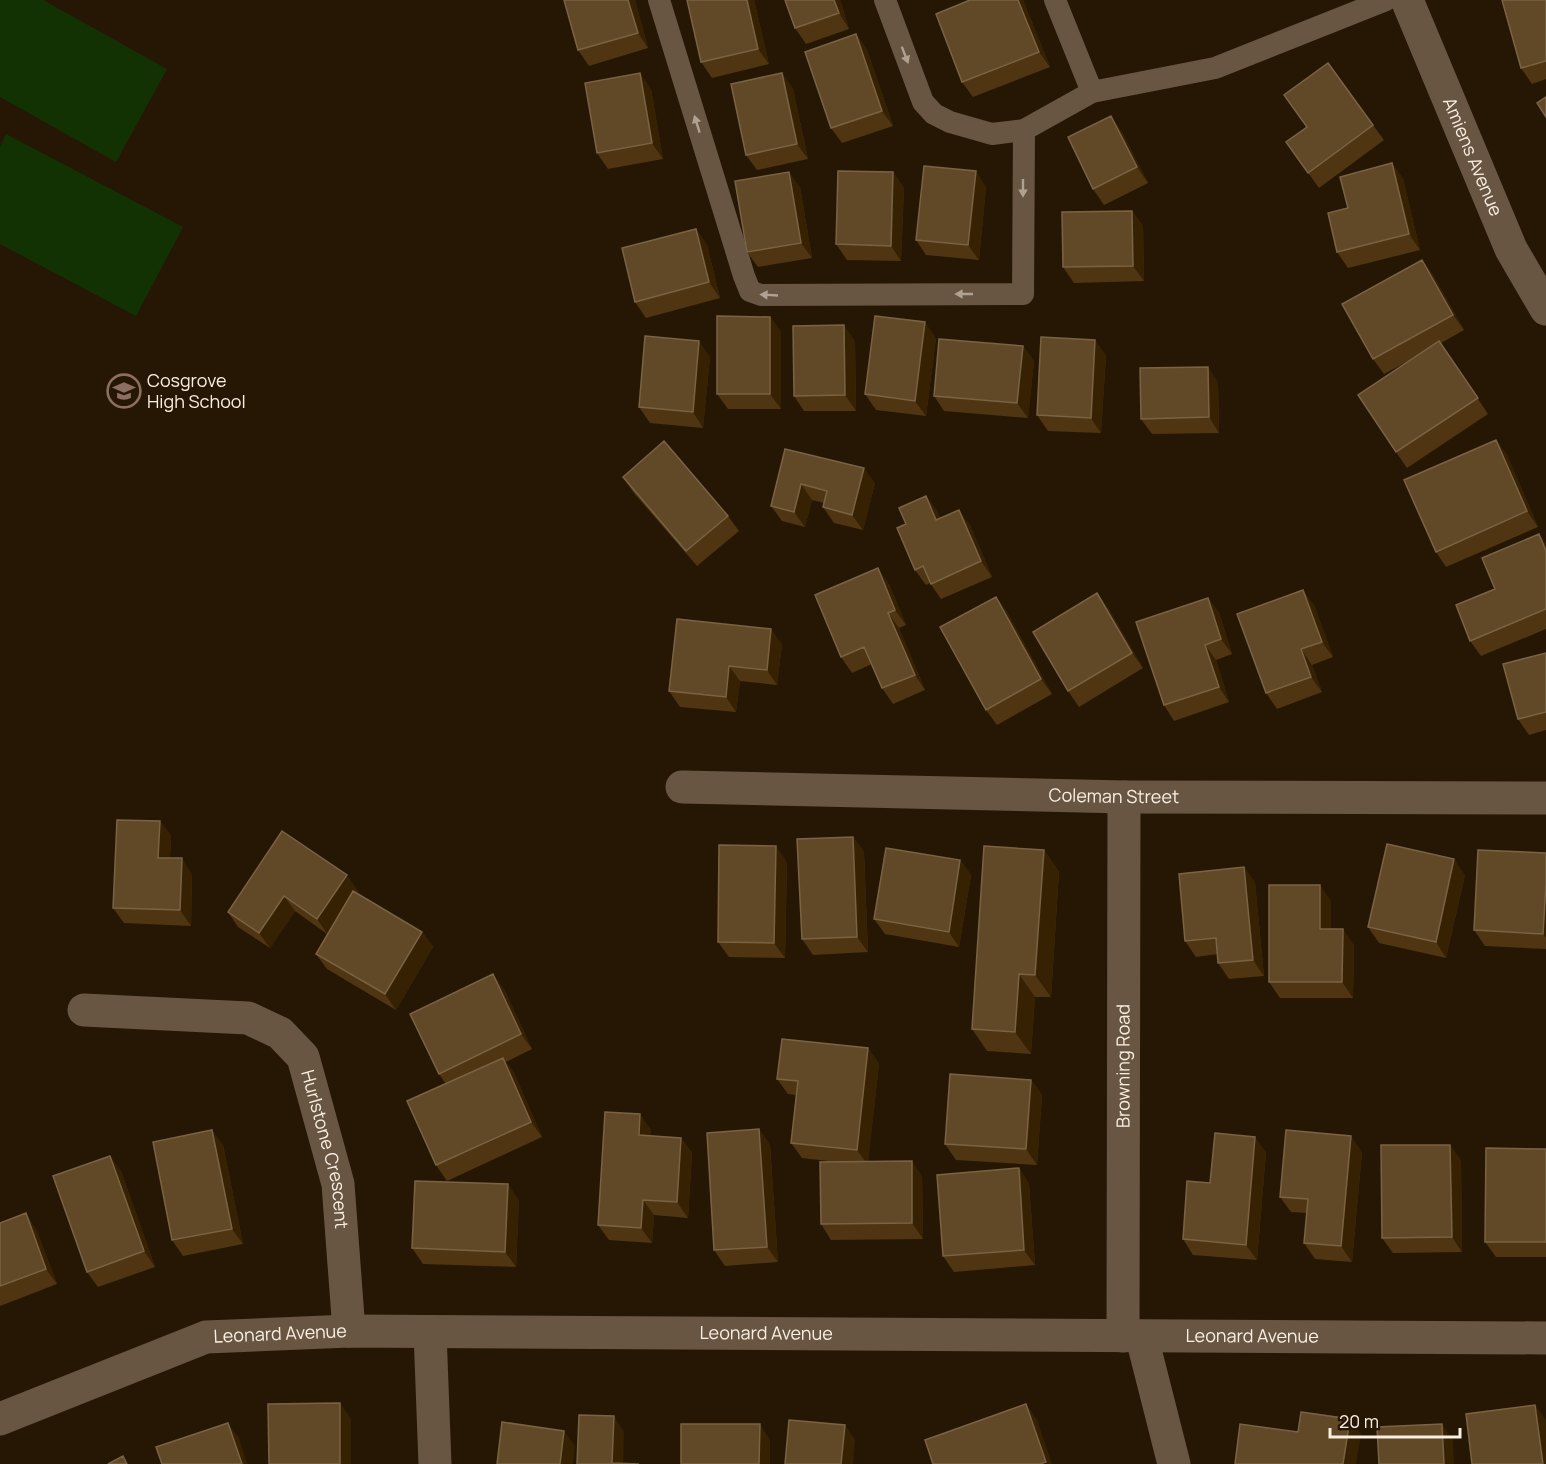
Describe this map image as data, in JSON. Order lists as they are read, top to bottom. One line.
{"streets":{"street":["Amiens Avenue","Coleman Street","Browning Road","Hurlstone Crescent","Leonard Avenue"]},"crossings":[["Coleman Street","Browning Road"],["Browning Road","Leonard Avenue"],["Hurlstone Crescent","Leonard Avenue"]],"places":{"school or university":["Cosgrove High School"]},"scale_bar":"20 m"}
